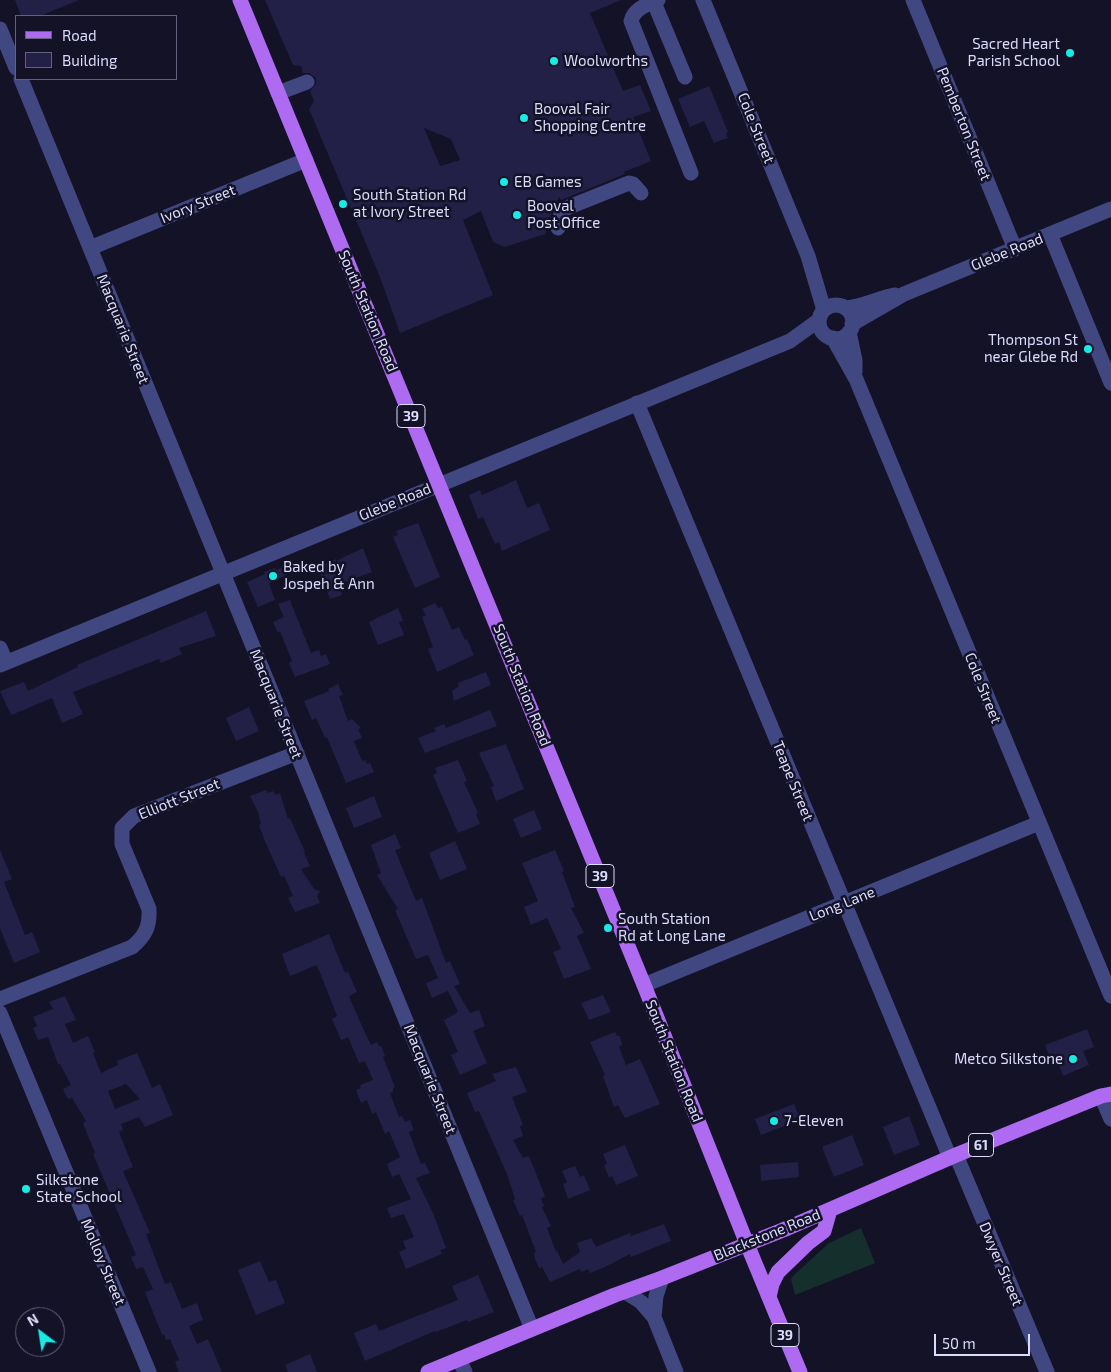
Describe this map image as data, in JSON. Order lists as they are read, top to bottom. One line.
{"streets":{"main road":["South Station Road","39","61","Blackstone Road"],"street":["Pemberton Street","Cole Street","Ivory Street","Glebe Road","Macquarie Street","Teape Street","Elliott Street","Long Lane","Molloy Street","Dwyer Street"]},"crossings":[["Pemberton Street","Glebe Road"],["Cole Street","Glebe Road"],["Cole Street","Long Lane"],["Ivory Street","South Station Road"],["Ivory Street","Macquarie Street"],["Glebe Road","South Station Road"],["Glebe Road","Macquarie Street"],["Glebe Road","Teape Street"],["South Station Road","Long Lane"],["South Station Road","Blackstone Road"],["Macquarie Street","Elliott Street"],["Macquarie Street","Blackstone Road"],["Teape Street","Long Lane"],["Teape Street","Blackstone Road"],["Teape Street","Dwyer Street"],["Blackstone Road","Dwyer Street"]],"places":["Sacred Heart Parish School","Woolworths","Booval Fair Shopping Centre","EB Games","South Station Rd at Ivory Street","Booval Post Office","Thompson St near Glebe Rd","Baked by Jospeh & Ann","South Station Rd at Long Lane","Metco Silkstone","7-Eleven","Silkstone State School"],"legend":["Road","Building"],"scale_bar":"50 m","north":"top left"}
